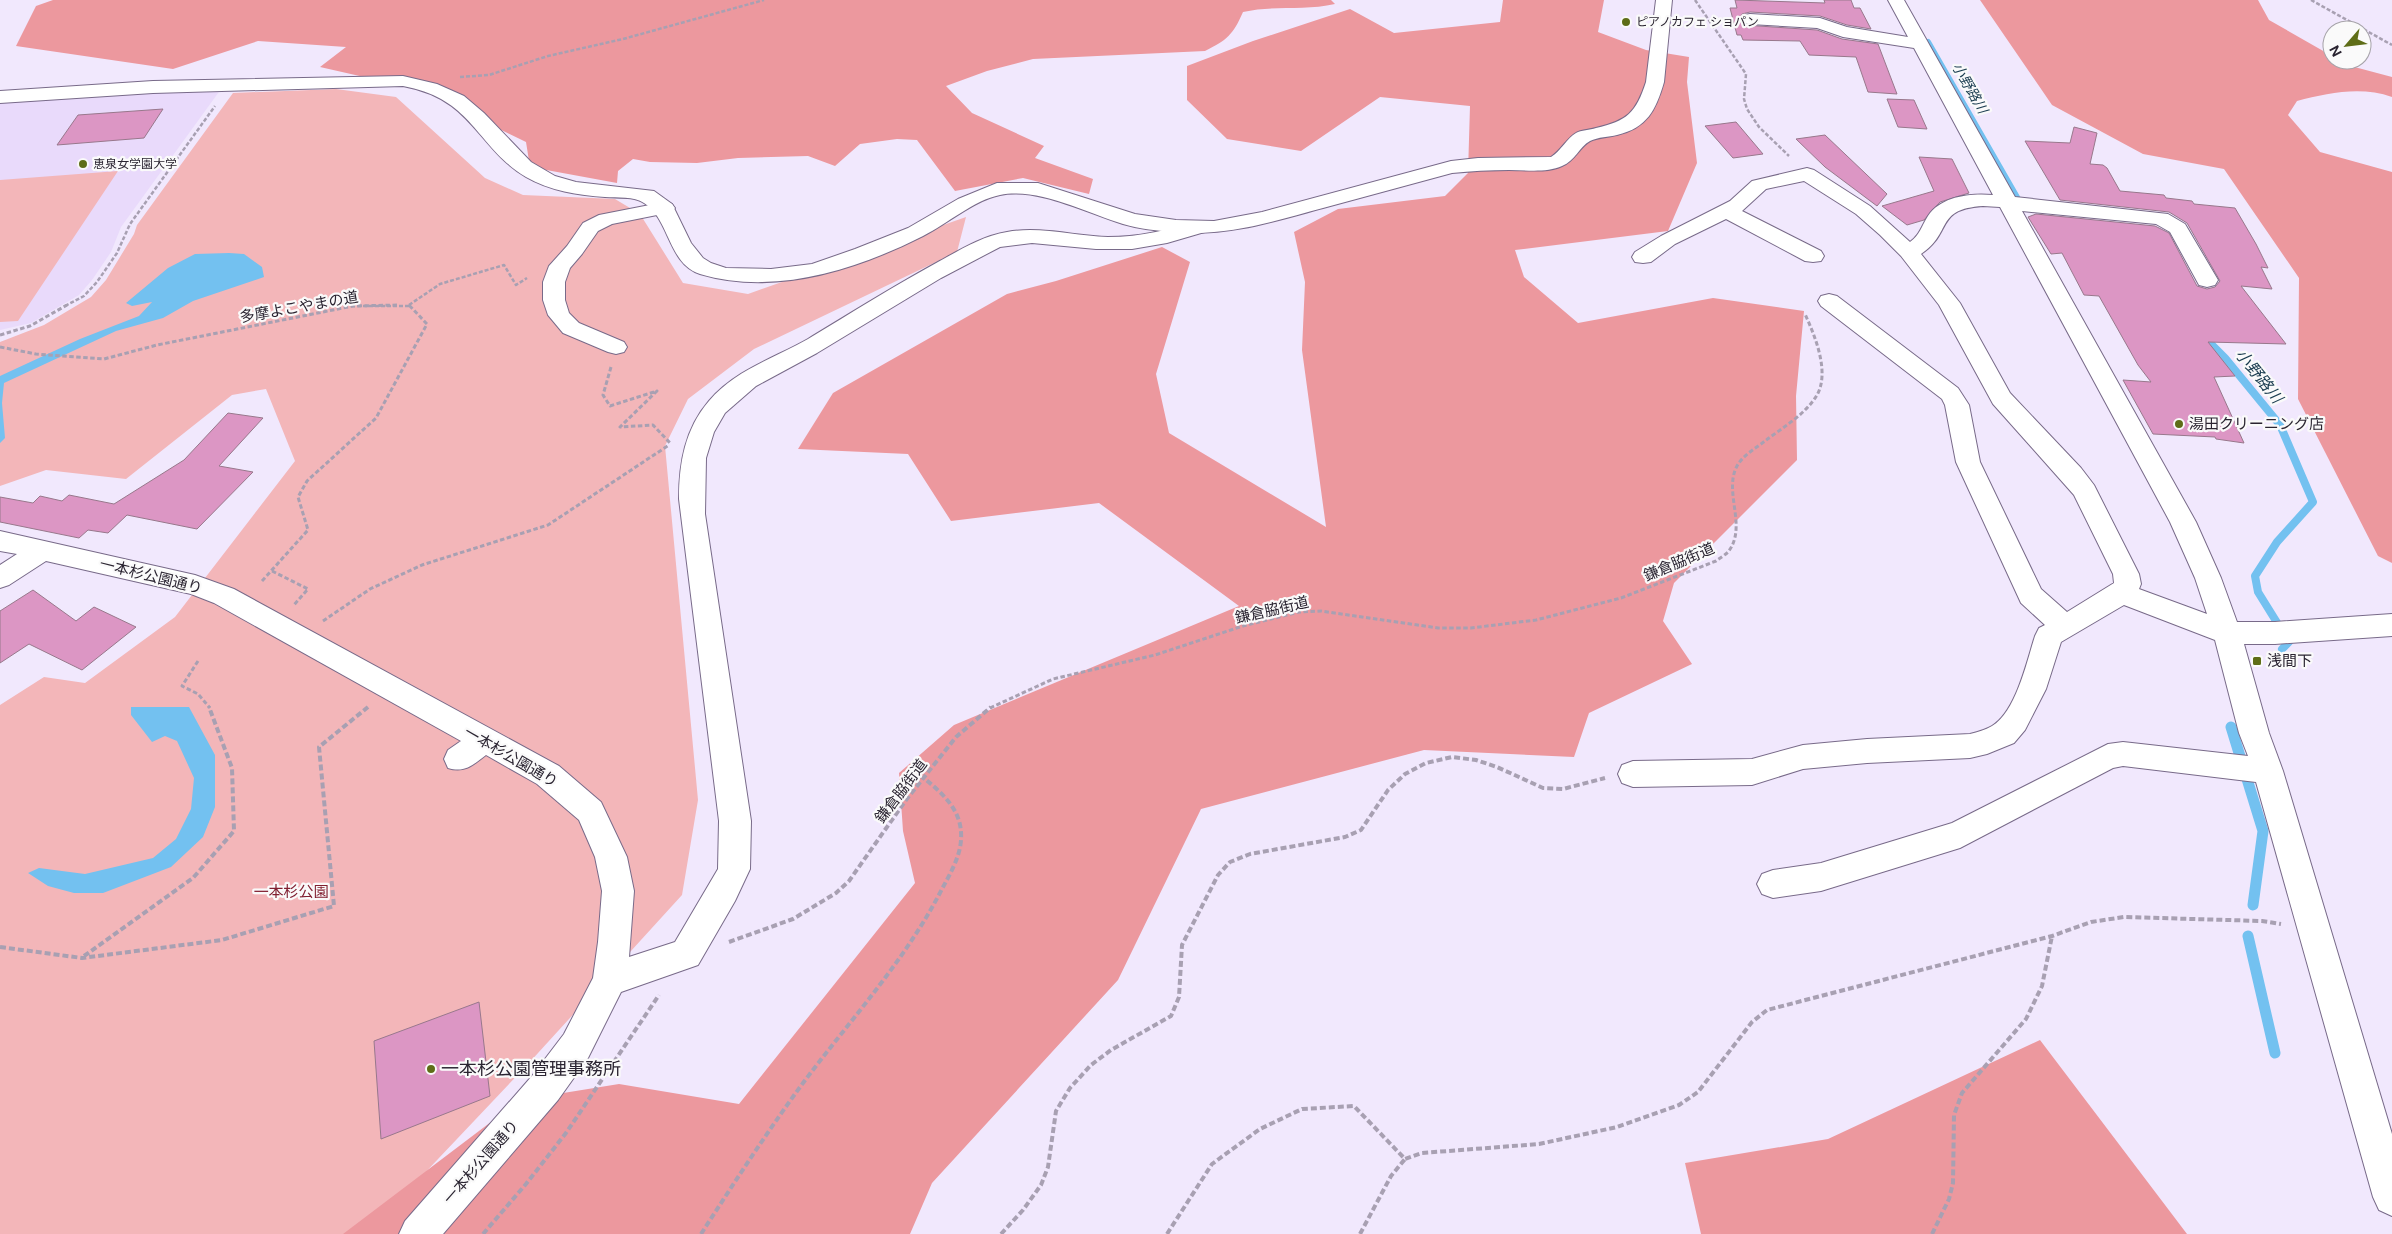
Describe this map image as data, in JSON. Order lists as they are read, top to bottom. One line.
{"streets":{"street":["一本杉公園通り"],"path":["多摩よこやまの道","鎌倉脇街道"]},"water":["小野路川"],"parks":["一本杉公園"],"places":{"other":["ピアノカフェ ショパン","恵泉女学園大学","湯田クリーニング店","一本杉公園管理事務所"],"transit":["浅間下"]},"north":"bottom left"}
